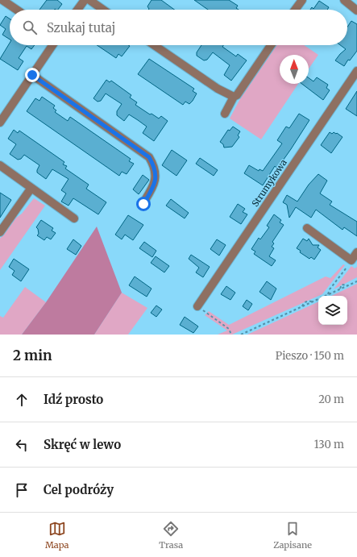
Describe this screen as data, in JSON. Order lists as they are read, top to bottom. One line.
{"streets":{"street":["Strumykowa"]},"north":"top","page":{"search":"Szukaj tutaj","heading":["2 min","Pieszo · 150 m"],"list":[["Idź prosto","20 m"],["Skręć w lewo","130 m"],"Cel podróży"],"nav":["Mapa","Trasa","Zapisane"]}}
